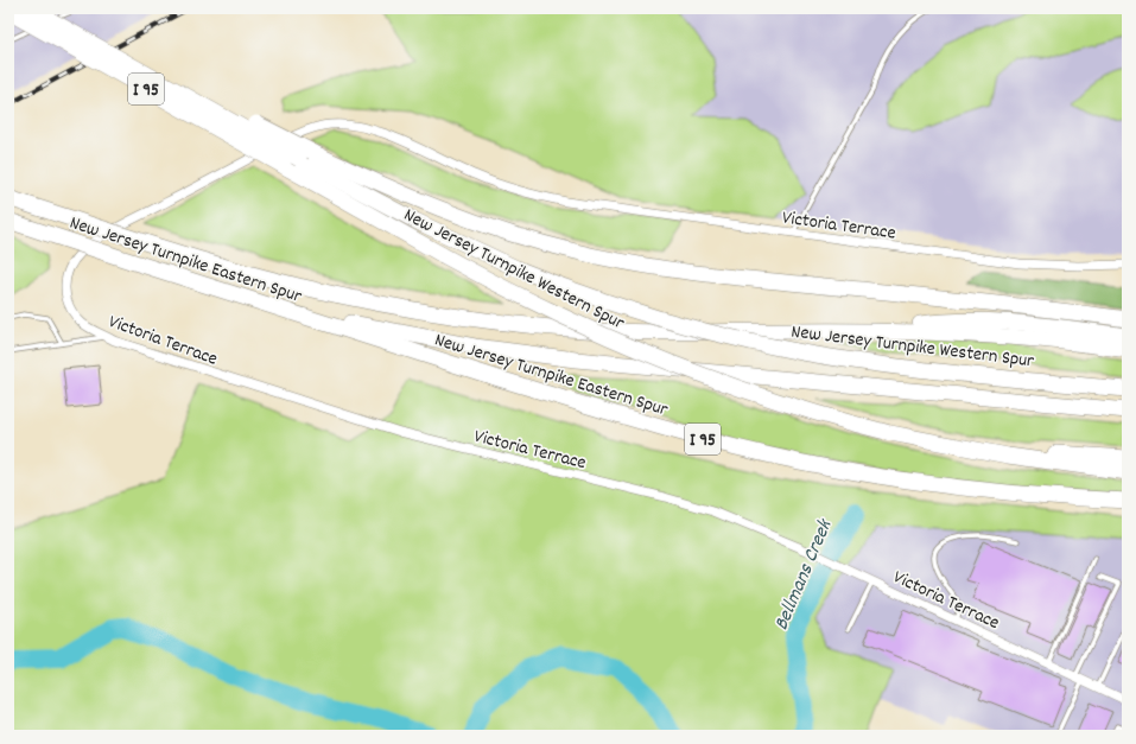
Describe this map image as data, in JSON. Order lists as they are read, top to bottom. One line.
{"streets":{"highway":["I 95","New Jersey Turnpike Eastern Spur","New Jersey Turnpike Western Spur"],"street":["Victoria Terrace"]},"crossings":[["I 95","New Jersey Turnpike Western Spur"]],"water":["Bellmans Creek"]}
